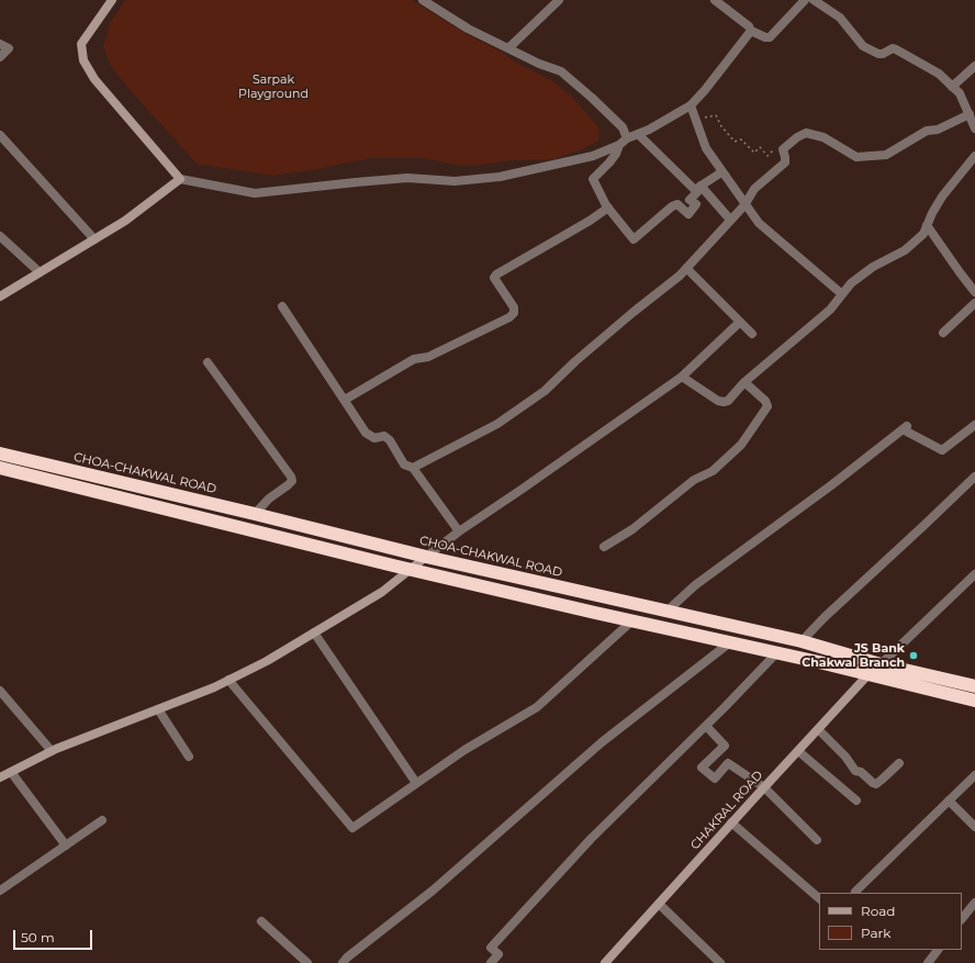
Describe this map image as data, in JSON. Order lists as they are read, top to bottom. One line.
{"streets":{"highway":["CHOA-CHAKWAL ROAD"],"street":["CHAKRAL ROAD"]},"parks":["Sarpak Playground"],"places":["JS Bank Chakwal Branch"],"legend":["Road","Park"],"scale_bar":"50 m"}
